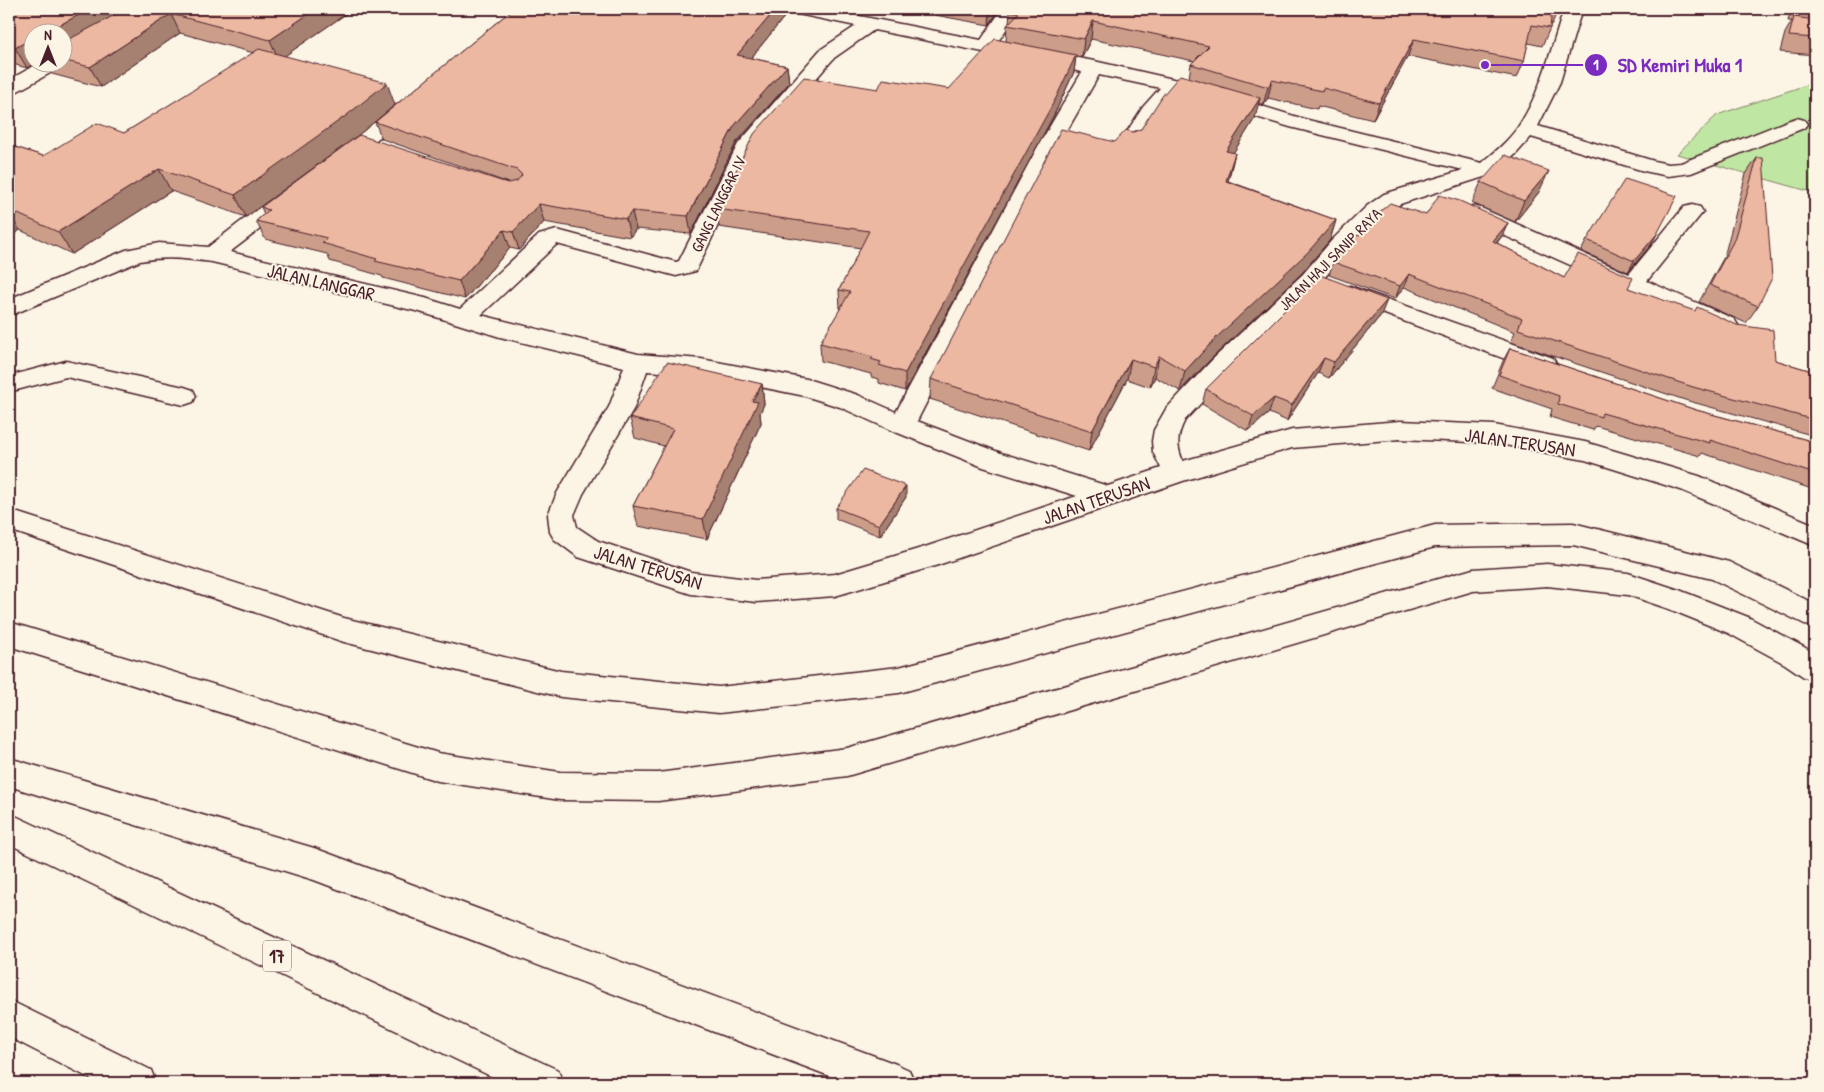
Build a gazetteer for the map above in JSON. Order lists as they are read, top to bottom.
{
  "streets": {
    "main road": [
      "GANG LANGGAR IV",
      "JALAN HAJI SANIP RAYA",
      "JALAN LANGGAR",
      "JALAN TERUSAN",
      "17"
    ]
  },
  "crossings": [
    ["GANG LANGGAR IV", "JALAN LANGGAR"],
    ["JALAN HAJI SANIP RAYA", "JALAN TERUSAN"],
    ["JALAN LANGGAR", "JALAN TERUSAN"]
  ],
  "places": ["SD Kemiri Muka 1"],
  "north": "top"
}
